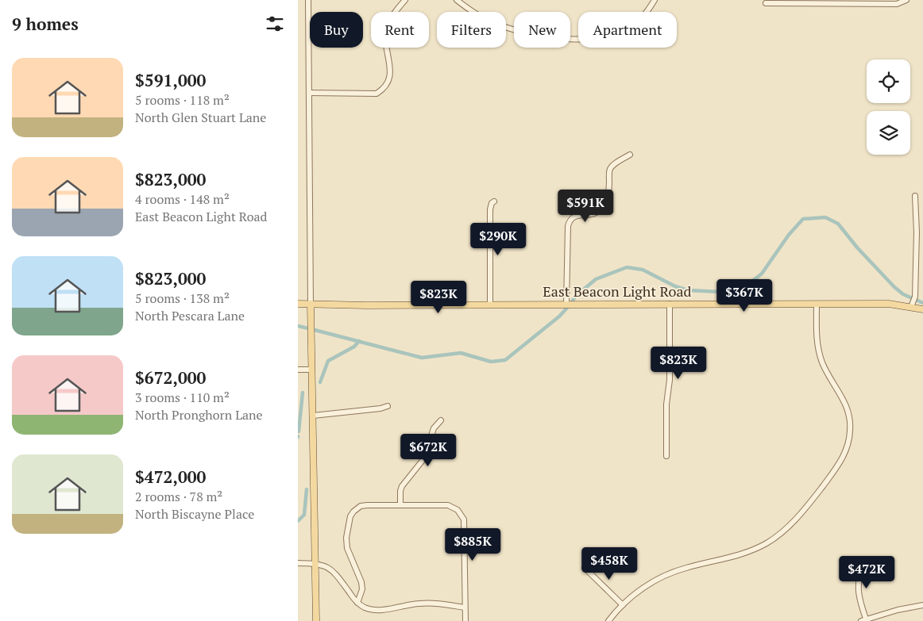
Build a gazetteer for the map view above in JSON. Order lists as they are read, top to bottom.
{
  "streets": {
    "main road": ["East Beacon Light Road"]
  },
  "page": {
    "heading": "9 homes",
    "chip": [
      "Buy",
      "Rent",
      "Filters",
      "New",
      "Apartment"
    ],
    "list": [
      {
        "name": "$591,000",
        "note": "5 rooms · 118 m² · North Glen Stuart Lane"
      },
      {
        "name": "$823,000",
        "note": "4 rooms · 148 m² · East Beacon Light Road"
      },
      {
        "name": "$823,000",
        "note": "5 rooms · 138 m² · North Pescara Lane"
      },
      {
        "name": "$672,000",
        "note": "3 rooms · 110 m² · North Pronghorn Lane"
      },
      {
        "name": "$472,000",
        "note": "2 rooms · 78 m² · North Biscayne Place"
      }
    ],
    "price": [
      "$591K",
      "$290K",
      "$367K",
      "$823K",
      "$823K",
      "$672K",
      "$885K",
      "$458K",
      "$472K"
    ]
  }
}
